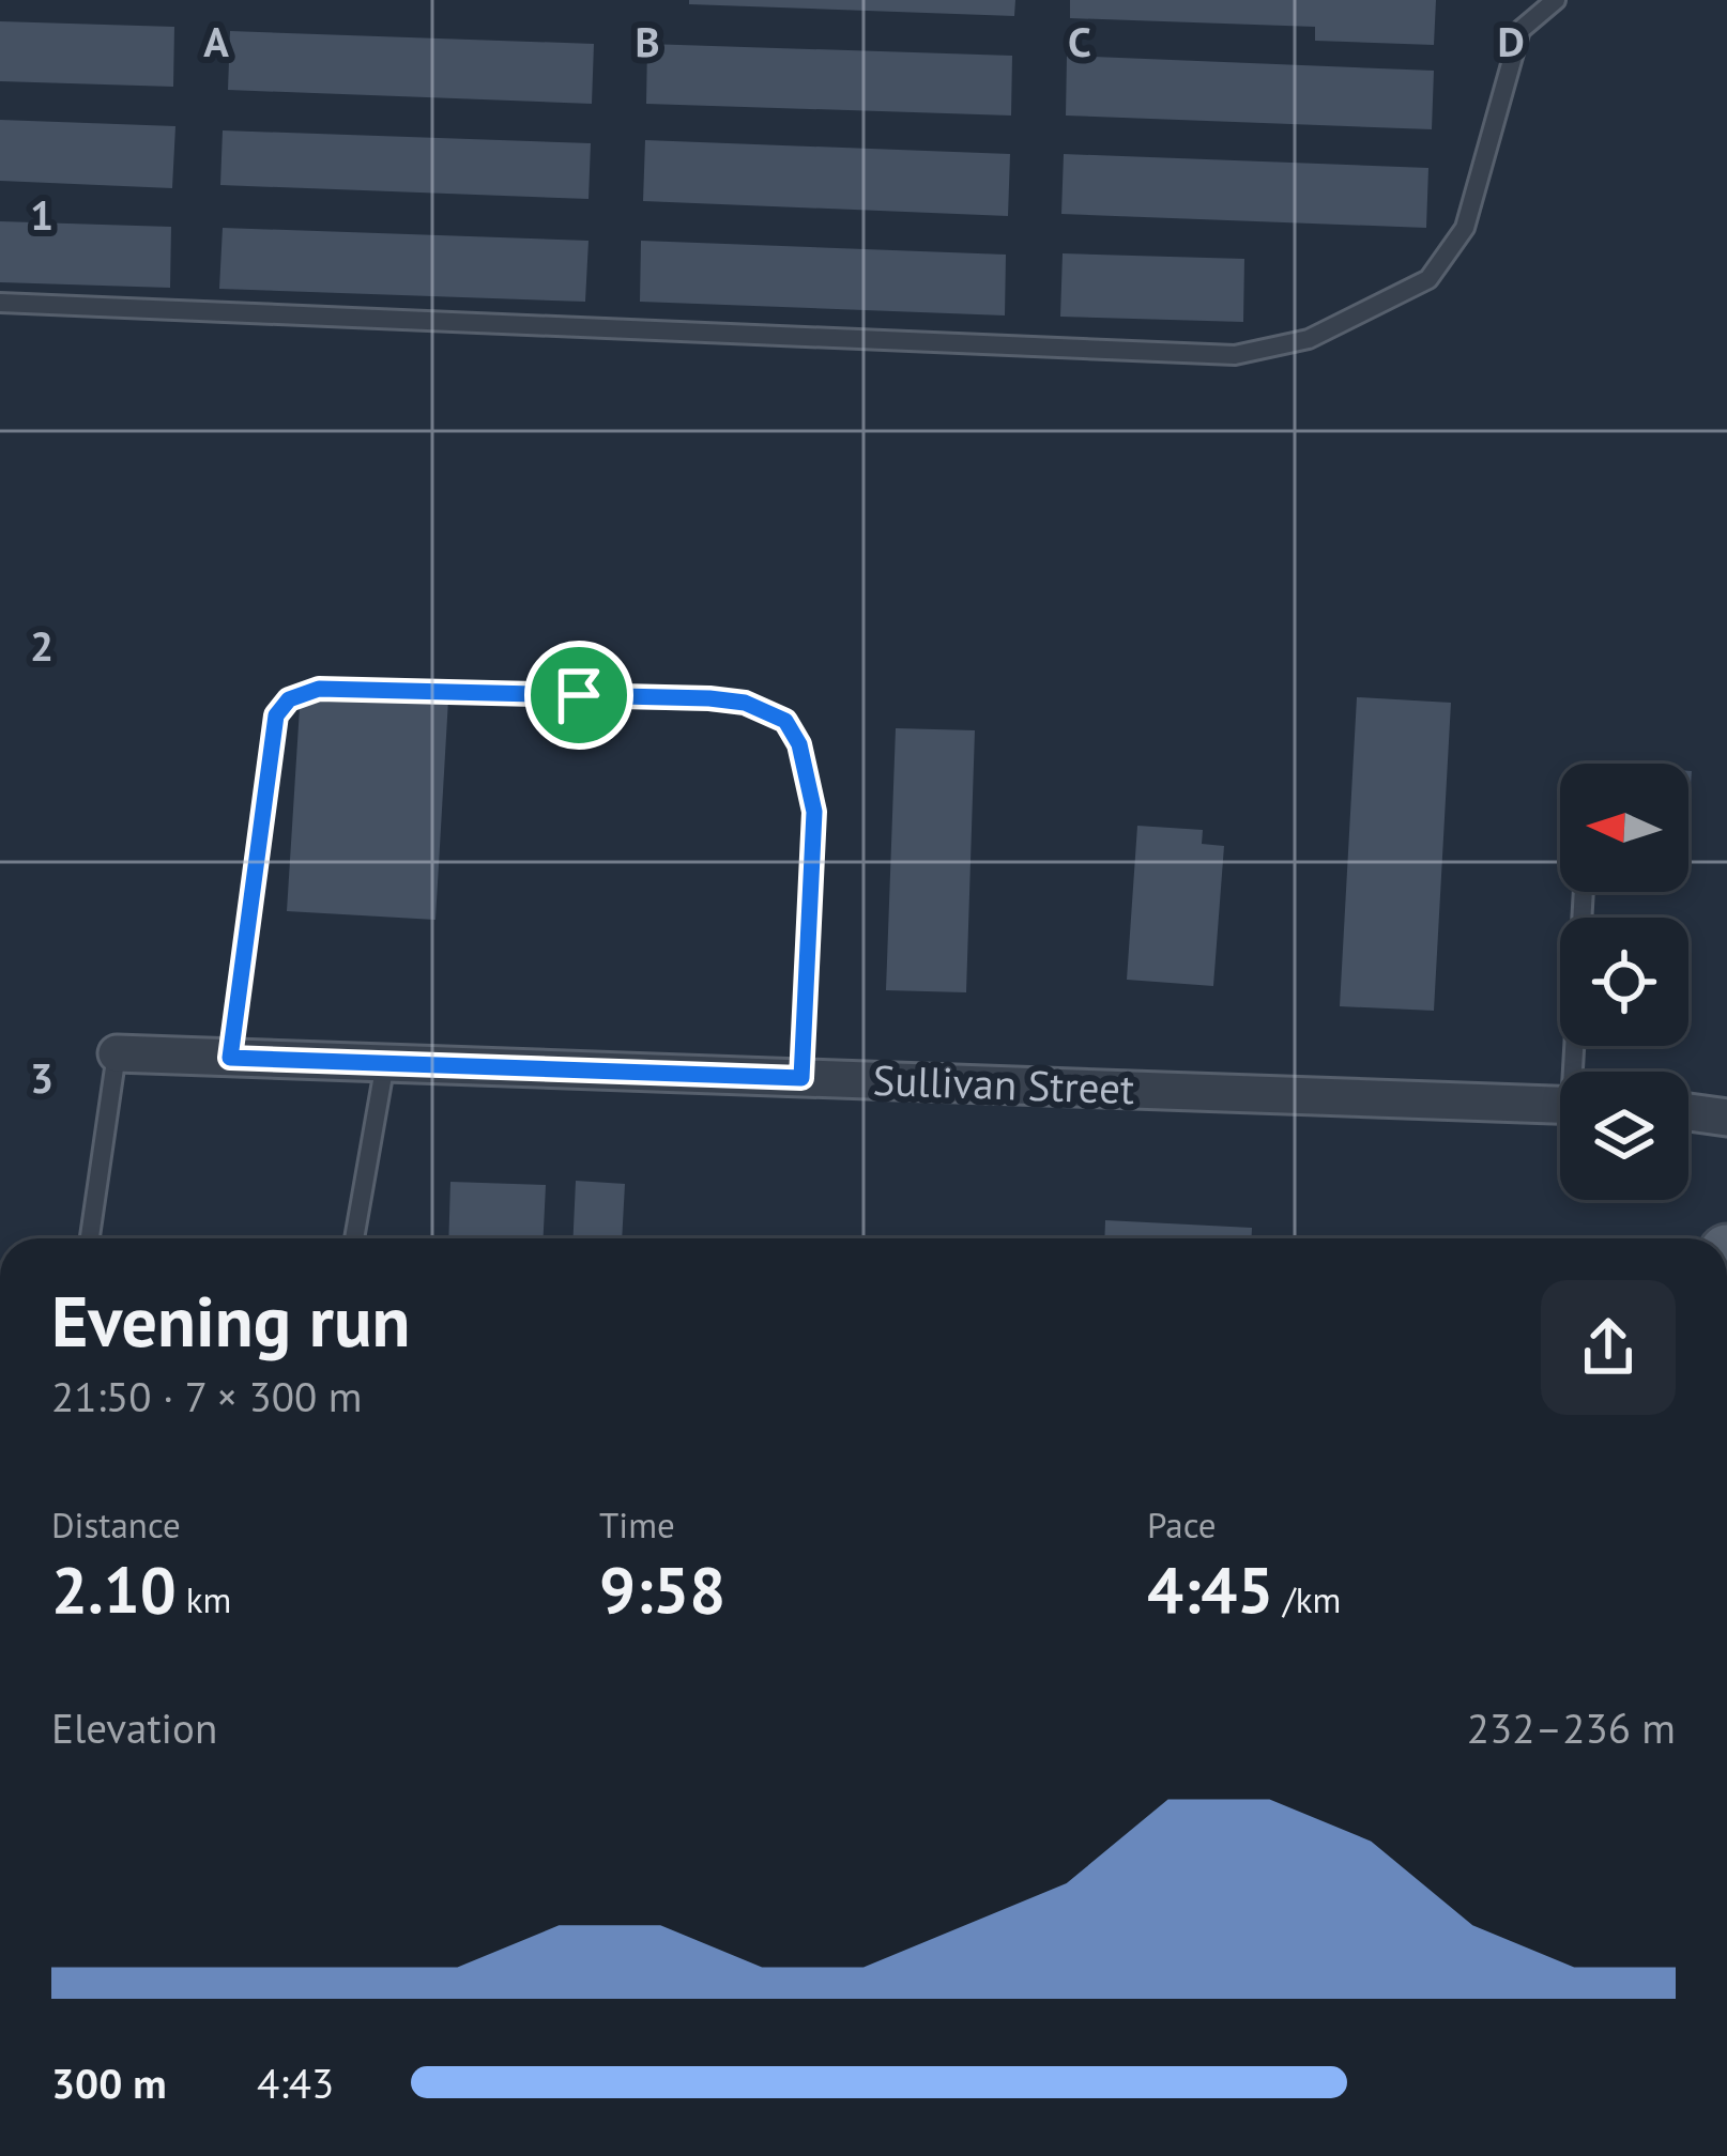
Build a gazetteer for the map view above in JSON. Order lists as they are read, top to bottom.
{
  "streets": {
    "street": ["Sullivan Street"]
  },
  "north": "left",
  "page": {
    "heading": ["Evening run", "21:50 · 7 × 300 m"],
    "stats": [
      ["Distance", "2.10 km"],
      ["Time", "9:58"],
      ["Pace", "4:45 /km"]
    ],
    "chart": ["Elevation", "232–236 m"],
    "list": [
      {
        "name": "300 m",
        "note": "4:43"
      }
    ]
  },
  "grid": {
    "columns": [
      "A",
      "B",
      "C",
      "D"
    ],
    "rows": ["1", "2", "3"]
  }
}
